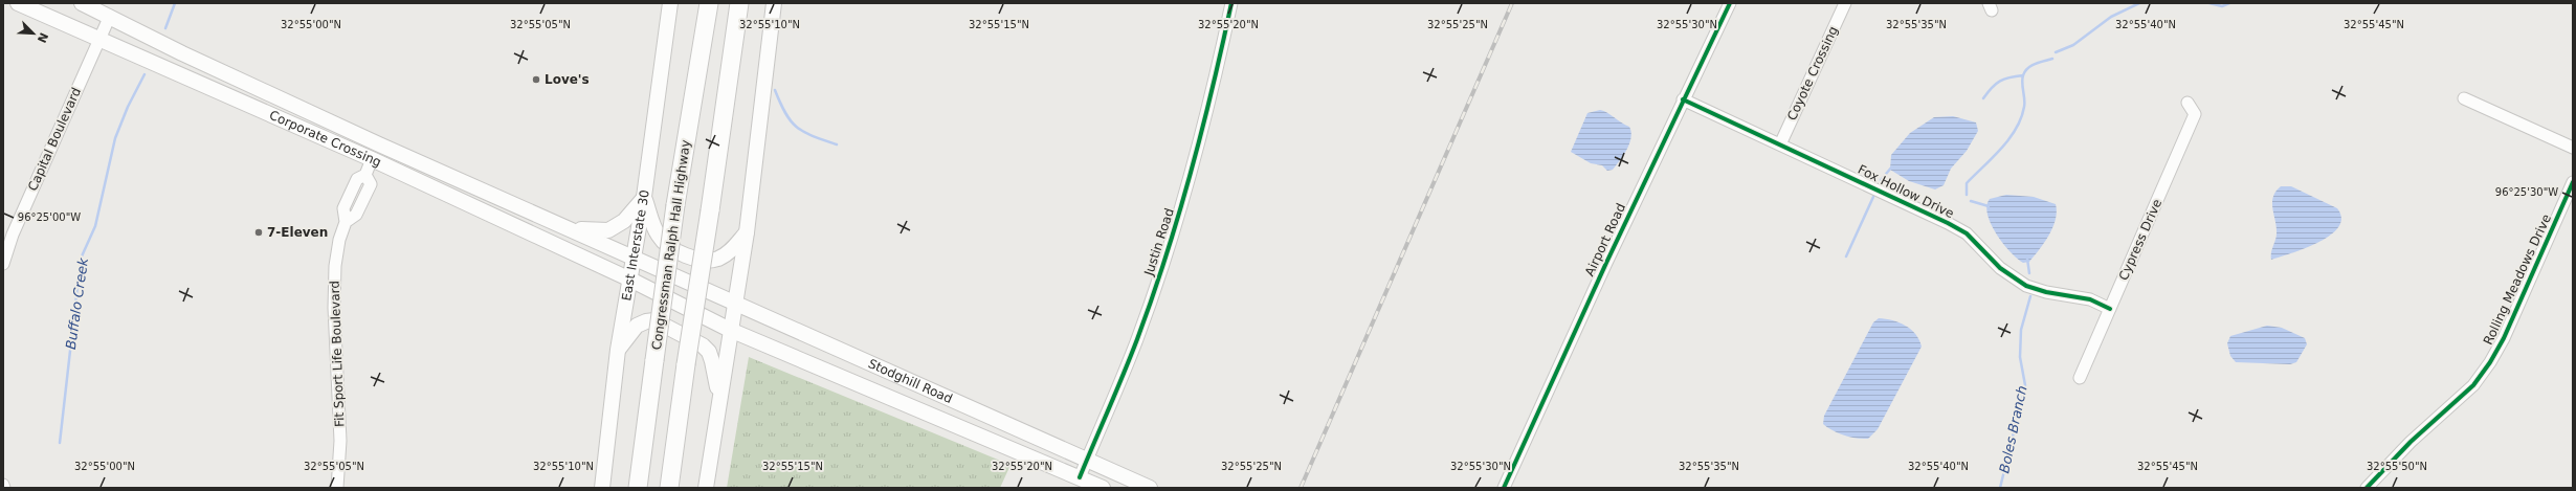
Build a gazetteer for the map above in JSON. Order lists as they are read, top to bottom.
{
  "streets": {
    "highway": ["Congressman Ralph Hall Highway"],
    "main road": ["Corporate Crossing", "East Interstate 30", "Stodghill Road"],
    "street": [
      "Coyote Crossing",
      "Capital Boulevard",
      "Fox Hollow Drive",
      "Airport Road",
      "Cypress Drive",
      "Justin Road",
      "Rolling Meadows Drive",
      "Fit Sport Life Boulevard"
    ]
  },
  "crossings": [
    ["Coyote Crossing", "Fox Hollow Drive"],
    ["Capital Boulevard", "Corporate Crossing"],
    ["Corporate Crossing", "East Interstate 30"],
    ["Corporate Crossing", "Fit Sport Life Boulevard"],
    ["Corporate Crossing", "Stodghill Road"],
    ["Fox Hollow Drive", "Airport Road"],
    ["Fox Hollow Drive", "Cypress Drive"],
    ["Justin Road", "Stodghill Road"],
    ["East Interstate 30", "Stodghill Road"]
  ],
  "water": ["Buffalo Creek", "Boles Branch"],
  "places": ["Love's", "7-Eleven"],
  "north": "bottom right",
  "coordinates": [
    "32°55'00\"N",
    "32°55'10\"N",
    "32°55'25\"N",
    "32°55'30\"N",
    "32°55'35\"N",
    "32°55'40\"N",
    "32°55'45\"N",
    "32°55'05\"N",
    "32°55'15\"N",
    "32°55'20\"N",
    "96°25'30\"W",
    "96°25'00\"W",
    "32°55'50\"N"
  ]
}
